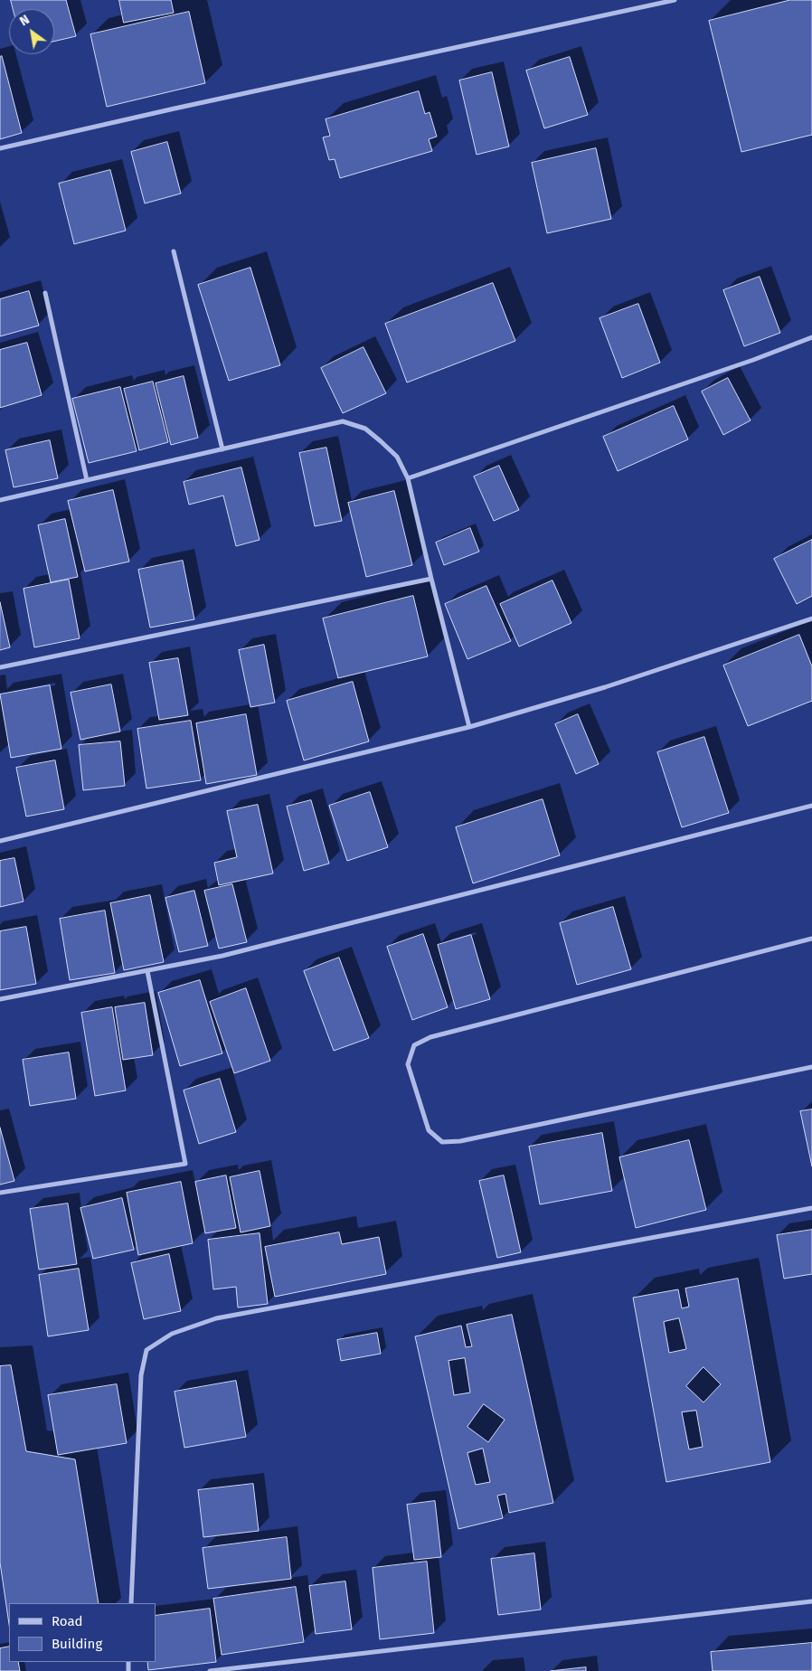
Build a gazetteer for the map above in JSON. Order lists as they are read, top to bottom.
{
  "legend": ["Road", "Building"],
  "north": "top left"
}
